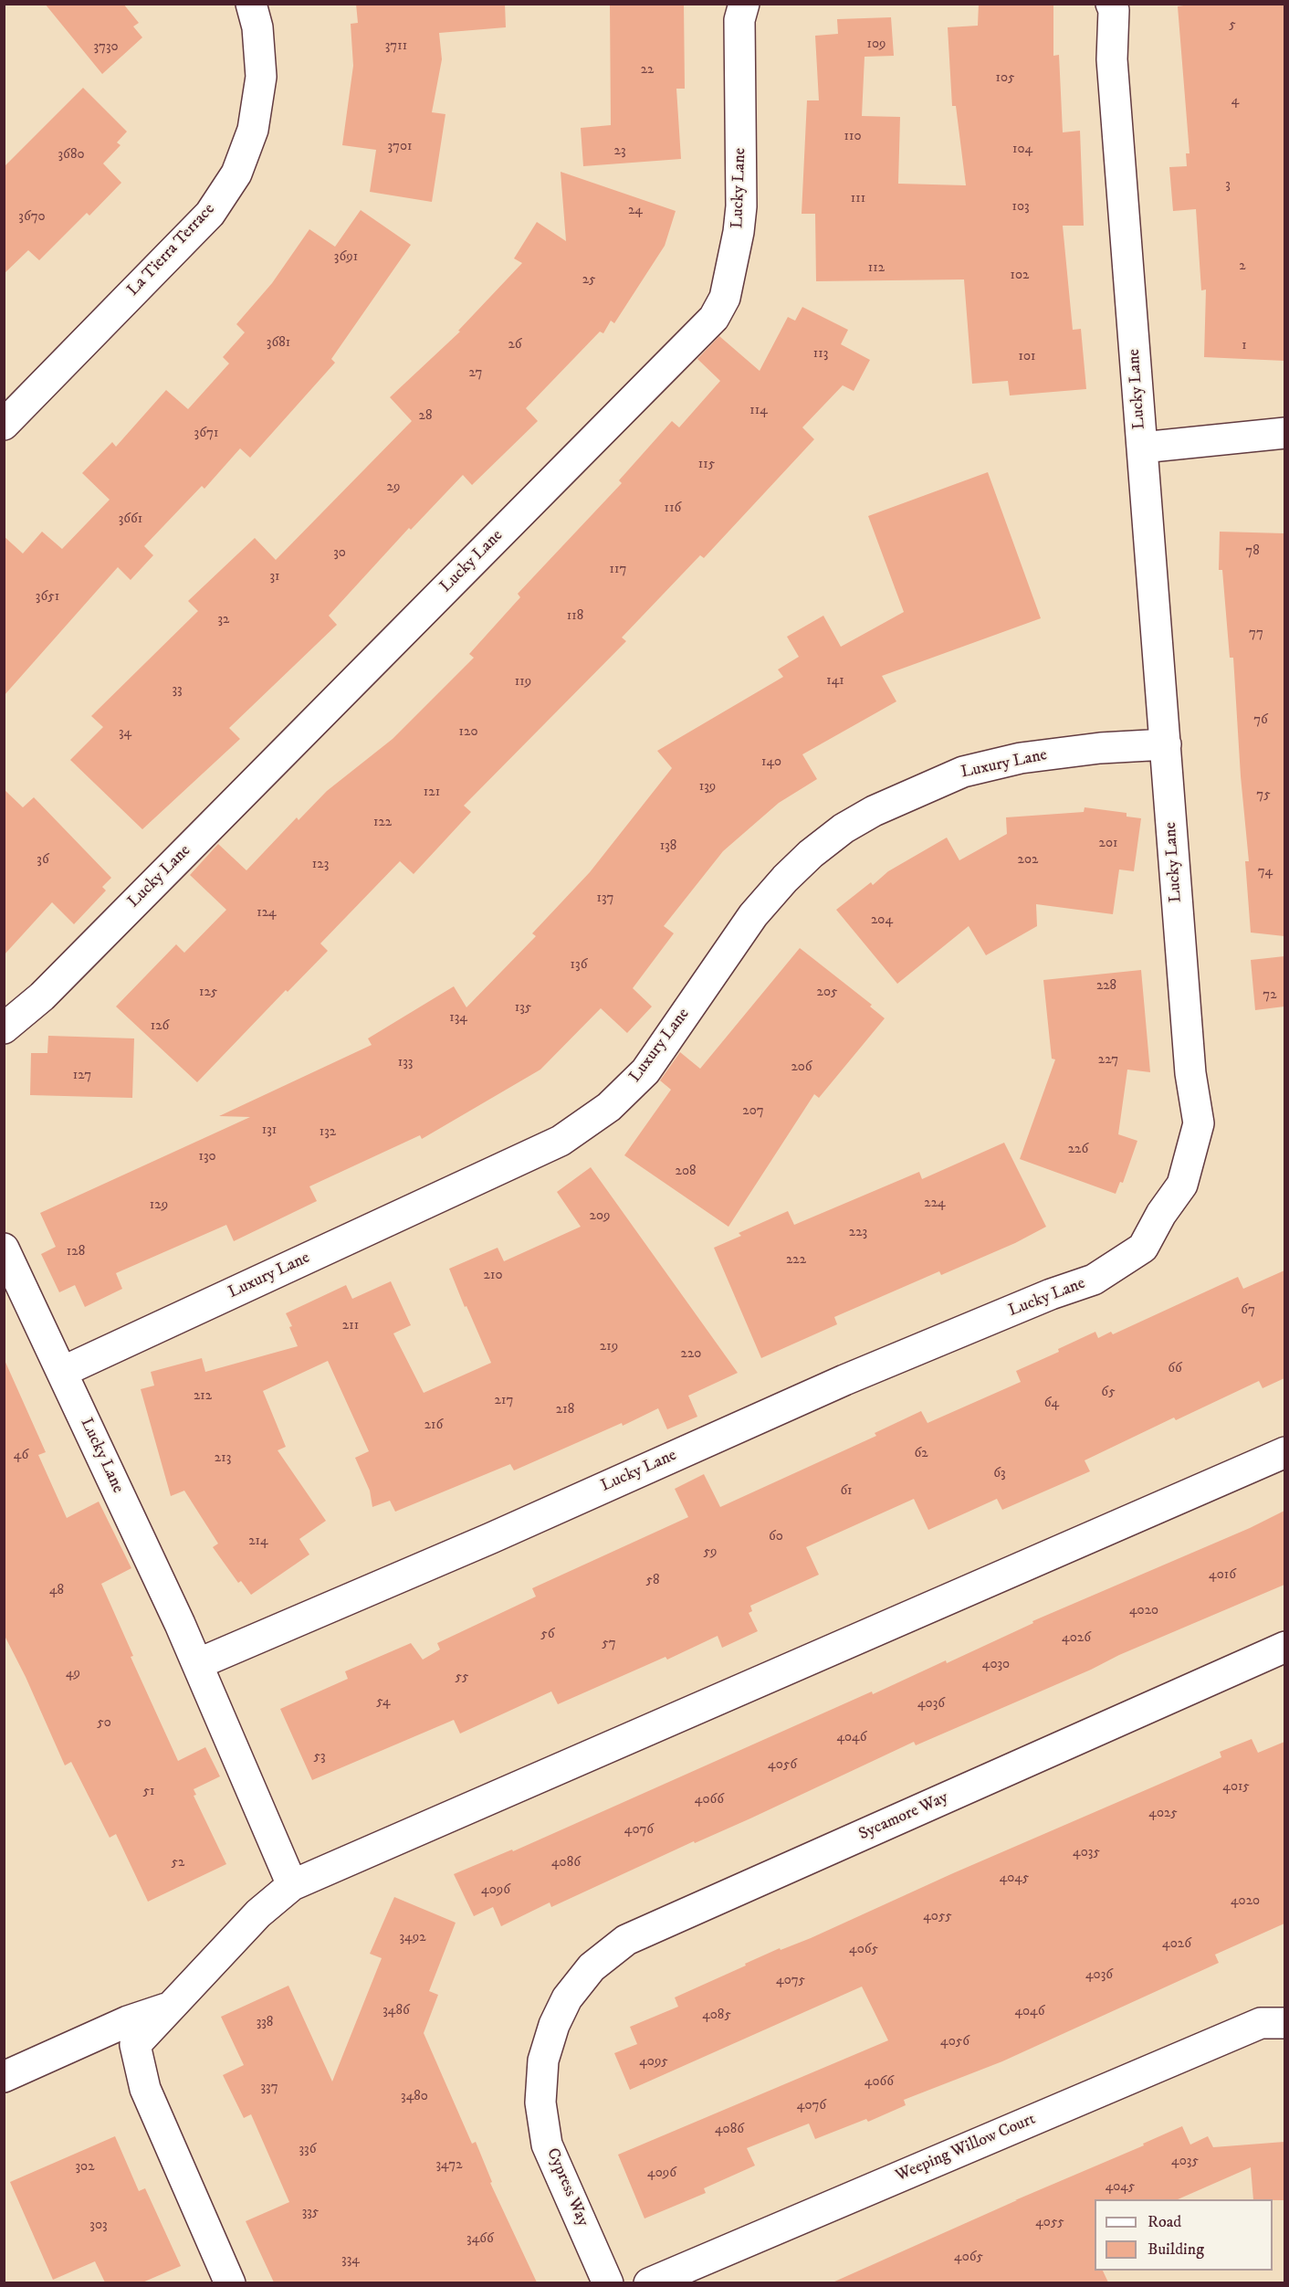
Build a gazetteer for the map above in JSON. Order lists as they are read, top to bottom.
{
  "streets": {
    "street": [
      "Lucky Lane",
      "La Tierra Terrace",
      "Luxury Lane",
      "Sycamore Way",
      "Weeping Willow Court",
      "Cypress Way"
    ]
  },
  "crossings": [
    ["Lucky Lane", "Luxury Lane"],
    ["Sycamore Way", "Cypress Way"]
  ],
  "house_numbers": [
    "5",
    "109",
    "3711",
    "3730",
    "22",
    "105",
    "4",
    "110",
    "3701",
    "104",
    "23",
    "3680",
    "3",
    "111",
    "103",
    "24",
    "3670",
    "3691",
    "2",
    "112",
    "102",
    "25",
    "3681",
    "26",
    "1",
    "113",
    "101",
    "27",
    "114",
    "28",
    "3671",
    "115",
    "29",
    "116",
    "3661",
    "78",
    "30",
    "117",
    "31",
    "3651",
    "118",
    "32",
    "77",
    "141",
    "119",
    "33",
    "76",
    "120",
    "34",
    "140",
    "139",
    "121",
    "75",
    "122",
    "201",
    "138",
    "36",
    "202",
    "123",
    "74",
    "137",
    "124",
    "204",
    "136",
    "228",
    "125",
    "205",
    "72",
    "135",
    "134",
    "126",
    "227",
    "133",
    "206",
    "127",
    "207",
    "131",
    "132",
    "226",
    "130",
    "208",
    "224",
    "129",
    "209",
    "223",
    "128",
    "222",
    "210",
    "67",
    "211",
    "219",
    "220",
    "66",
    "65",
    "212",
    "217",
    "64",
    "218",
    "216",
    "62",
    "46",
    "213",
    "63",
    "61",
    "60",
    "214",
    "59",
    "4016",
    "58",
    "48",
    "4020",
    "56",
    "4026",
    "57",
    "4030",
    "49",
    "55",
    "54",
    "4036",
    "50",
    "4046",
    "53",
    "4056",
    "4015",
    "51",
    "4066",
    "4025",
    "4076",
    "4035",
    "52",
    "4086",
    "4045",
    "4096",
    "4020",
    "4055",
    "3492",
    "4026",
    "4065",
    "4036",
    "4075",
    "3486",
    "4046",
    "4085",
    "338",
    "4056",
    "4095",
    "4066",
    "337",
    "3480",
    "4076",
    "4086",
    "336",
    "4035",
    "3472",
    "302",
    "4096",
    "4045",
    "335",
    "4055",
    "303",
    "3466",
    "4065",
    "334"
  ],
  "legend": ["Road", "Building"]
}
